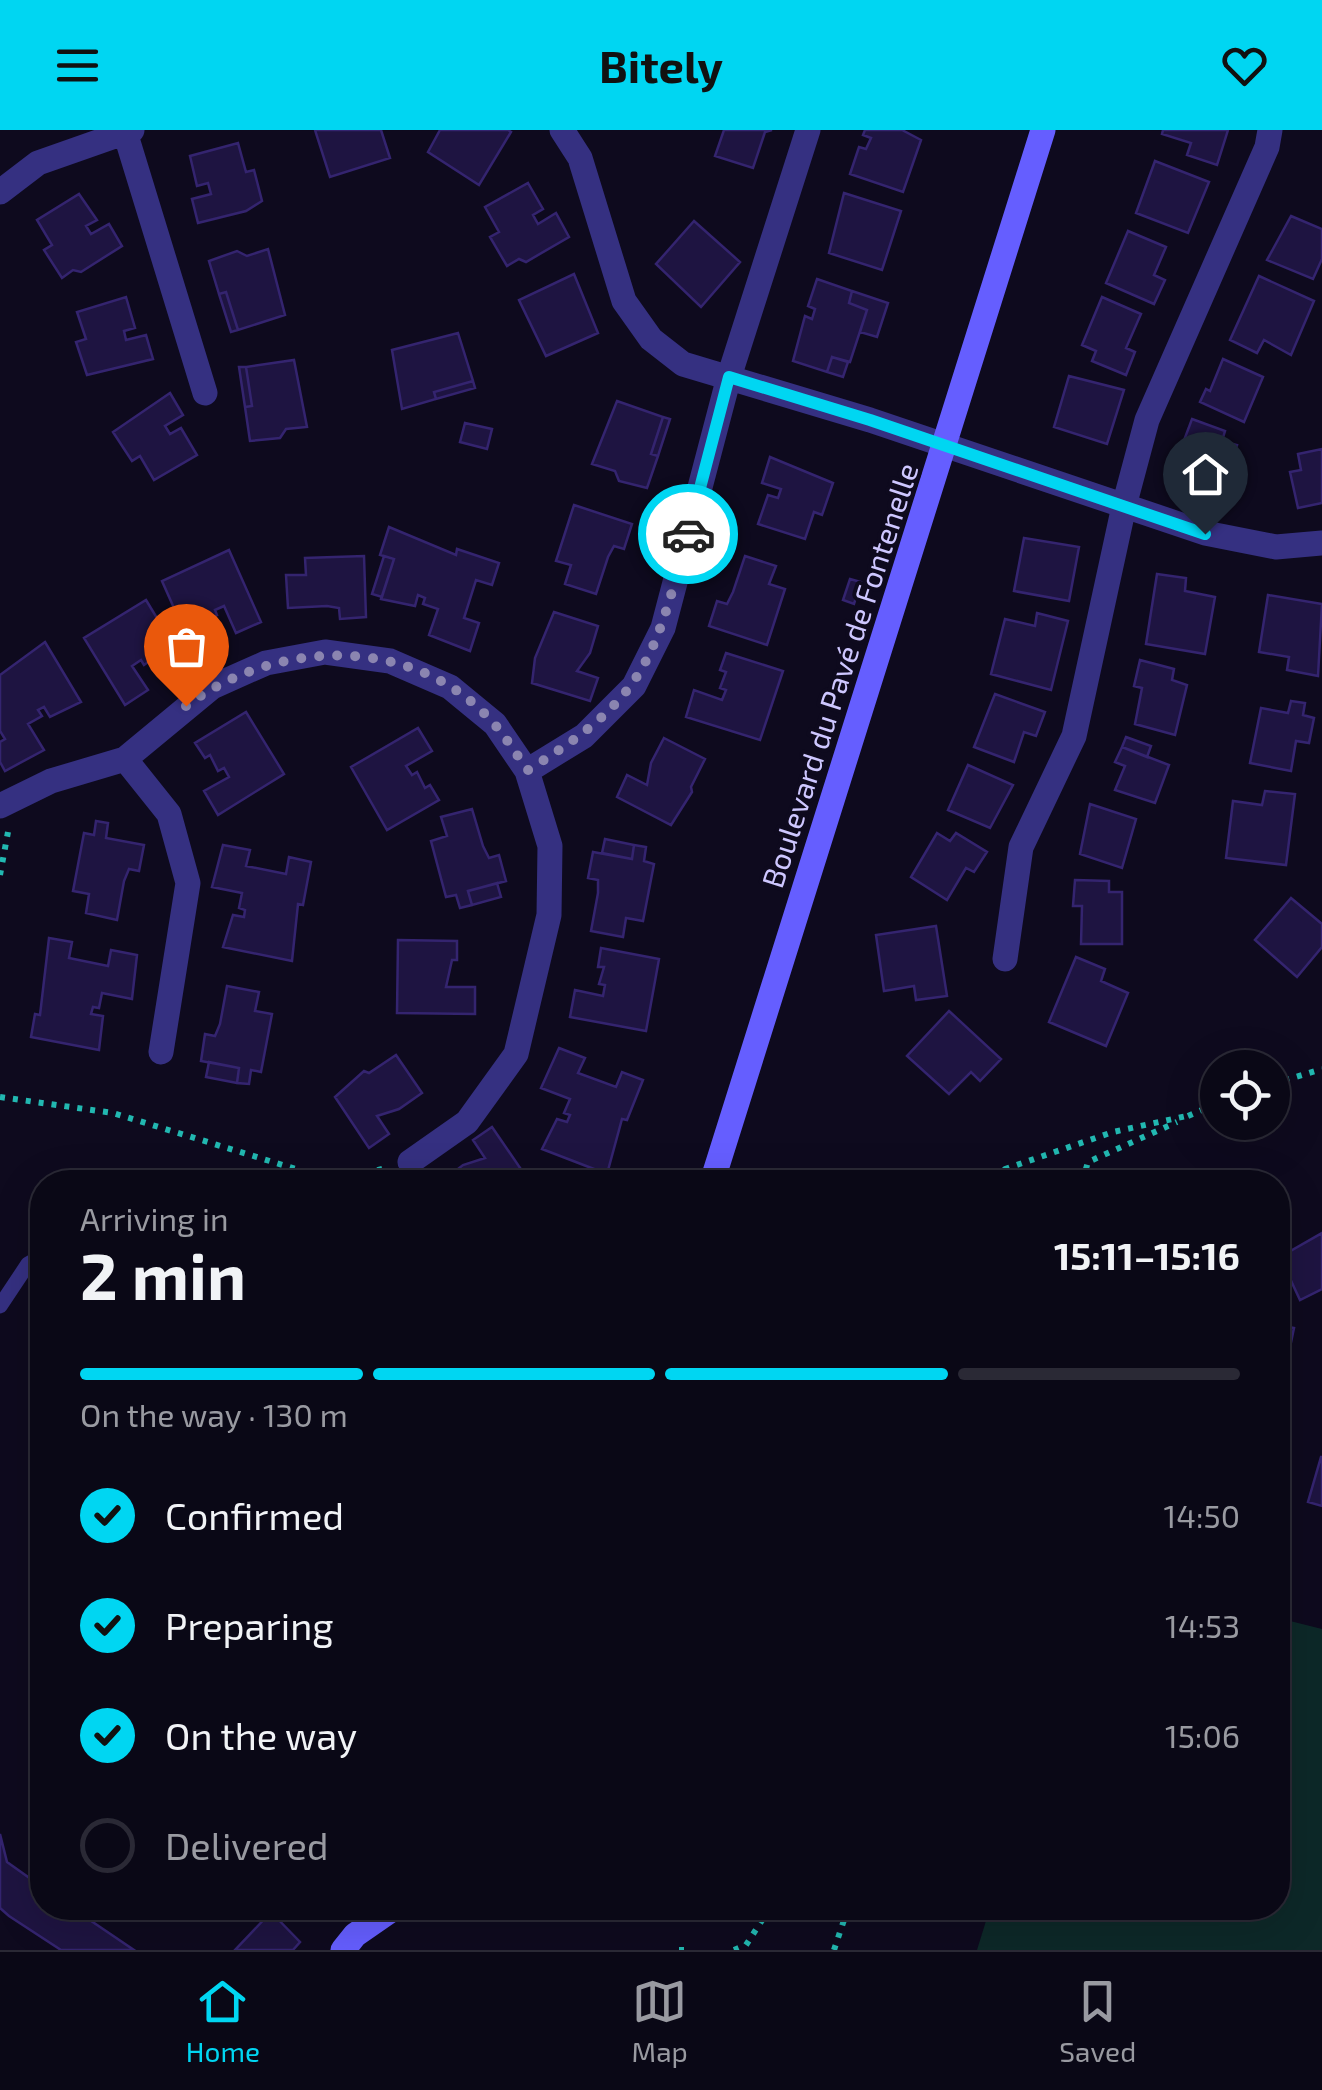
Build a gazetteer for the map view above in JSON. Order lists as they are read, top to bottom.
{
  "streets": {
    "main road": ["Boulevard du Pavé de Fontenelle"]
  },
  "page": {
    "header": "Bitely",
    "heading": ["2 min", "Arriving in", "15:11–15:16"],
    "bar": "On the way · 130 m",
    "list": [
      ["Confirmed", "14:50"],
      ["Preparing", "14:53"],
      ["On the way", "15:06"],
      "Delivered"
    ],
    "tabs": ["Home", "Map", "Saved"]
  }
}
